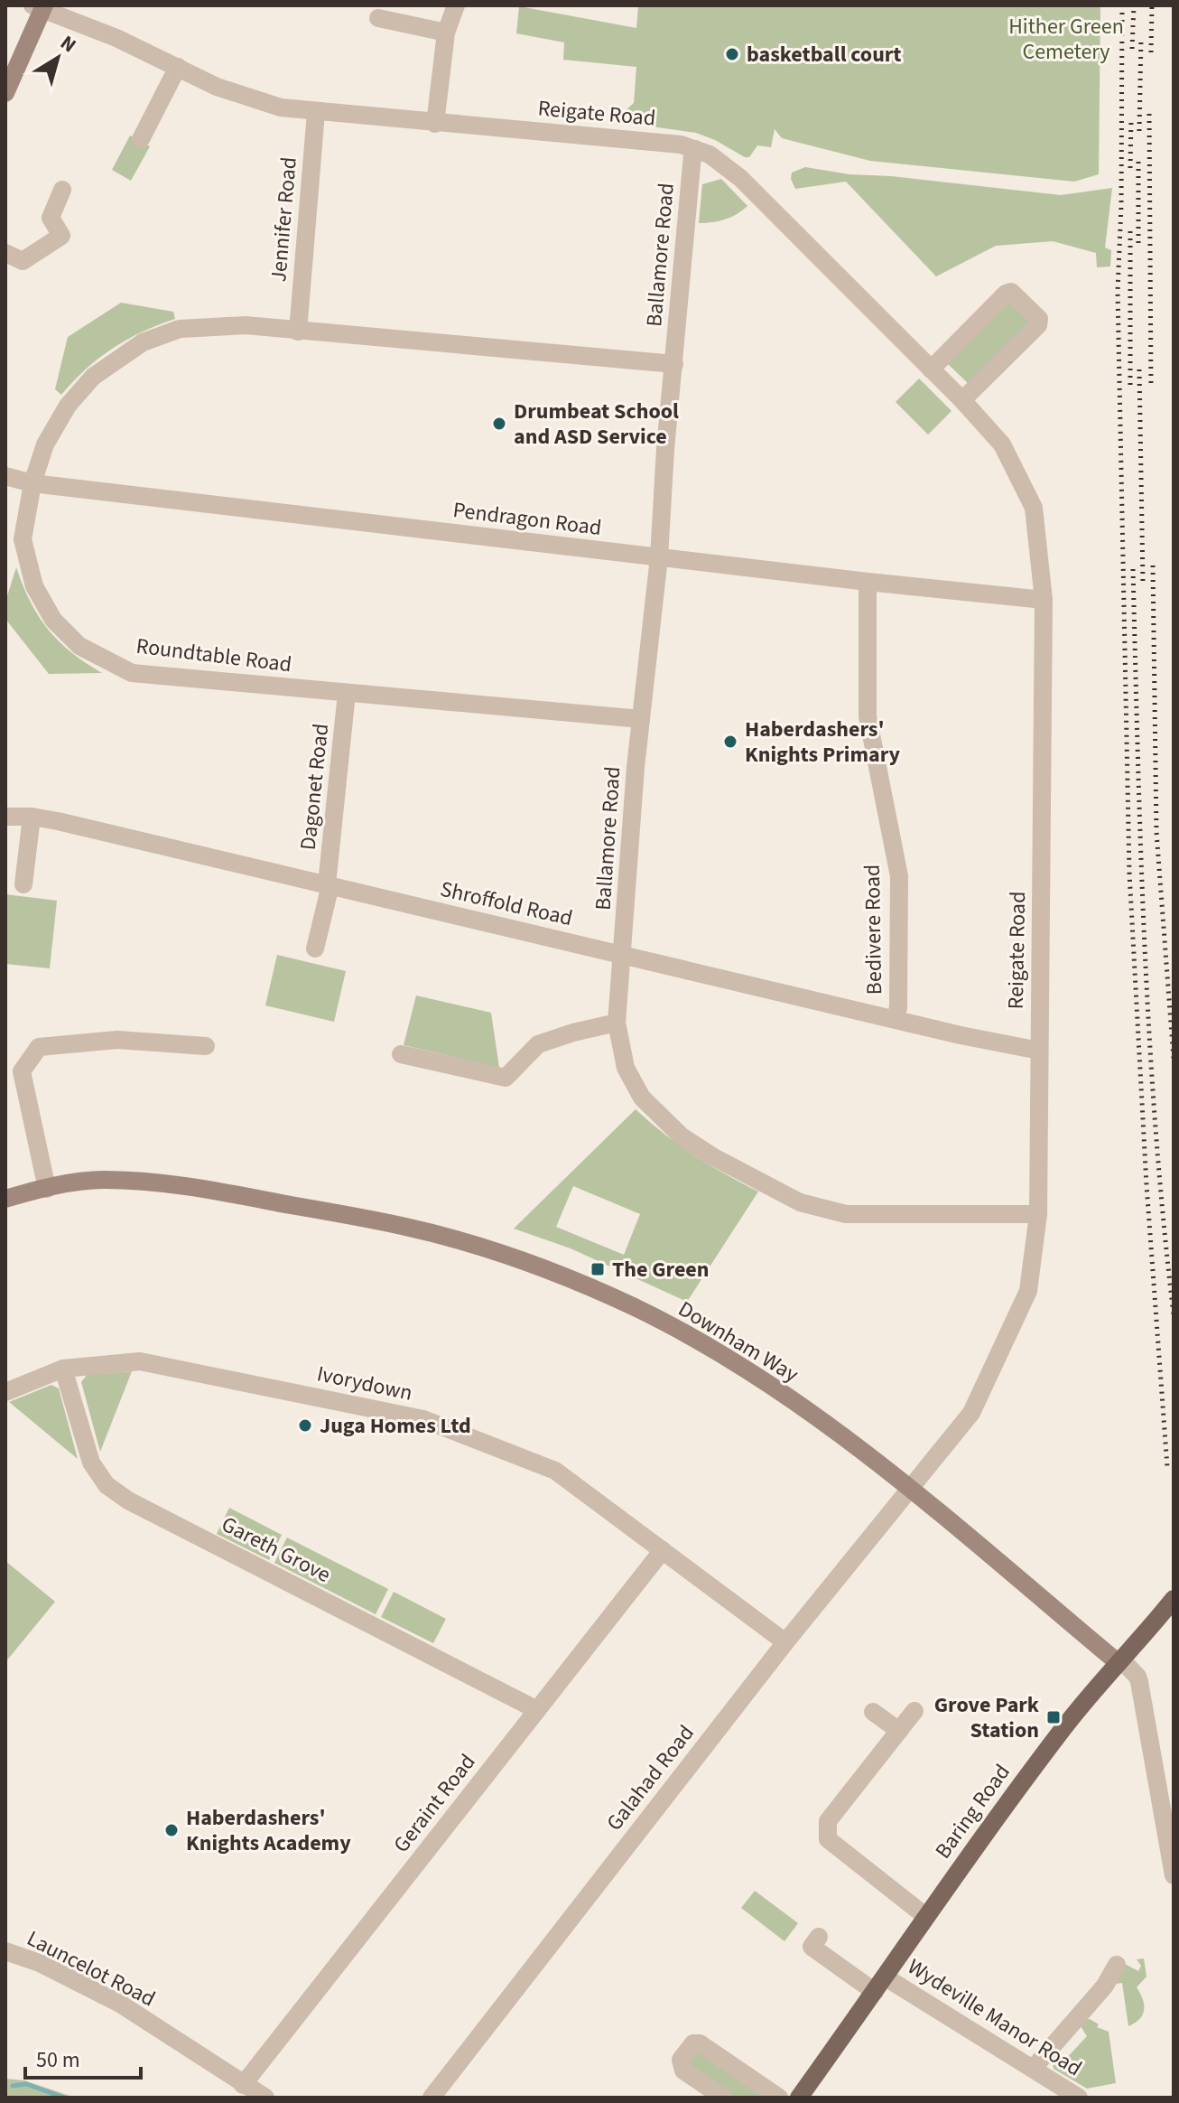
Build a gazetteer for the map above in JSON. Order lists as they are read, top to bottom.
{
  "streets": {
    "main road": ["Baring Road"],
    "street": [
      "Reigate Road",
      "Jennifer Road",
      "Ballamore Road",
      "Pendragon Road",
      "Roundtable Road",
      "Dagonet Road",
      "Shroffold Road",
      "Bedivere Road",
      "Downham Way",
      "Ivorydown",
      "Gareth Grove",
      "Galahad Road",
      "Geraint Road",
      "Launcelot Road",
      "Wydeville Manor Road"
    ]
  },
  "crossings": [
    ["Reigate Road", "Jennifer Road"],
    ["Reigate Road", "Ballamore Road"],
    ["Reigate Road", "Pendragon Road"],
    ["Reigate Road", "Shroffold Road"],
    ["Reigate Road", "Downham Way"],
    ["Reigate Road", "Galahad Road"],
    ["Jennifer Road", "Roundtable Road"],
    ["Ballamore Road", "Pendragon Road"],
    ["Ballamore Road", "Roundtable Road"],
    ["Ballamore Road", "Shroffold Road"],
    ["Pendragon Road", "Roundtable Road"],
    ["Pendragon Road", "Bedivere Road"],
    ["Roundtable Road", "Dagonet Road"],
    ["Dagonet Road", "Shroffold Road"],
    ["Shroffold Road", "Bedivere Road"],
    ["Downham Way", "Galahad Road"],
    ["Downham Way", "Baring Road"],
    ["Ivorydown", "Gareth Grove"],
    ["Ivorydown", "Galahad Road"],
    ["Ivorydown", "Geraint Road"],
    ["Gareth Grove", "Geraint Road"],
    ["Geraint Road", "Launcelot Road"],
    ["Baring Road", "Wydeville Manor Road"]
  ],
  "parks": ["Hither Green Cemetery"],
  "places": {
    "other": [
      "basketball court",
      "Drumbeat School and ASD Service",
      "Haberdashers' Knights Primary",
      "Juga Homes Ltd",
      "Haberdashers' Knights Academy"
    ],
    "transit": ["The Green", "Grove Park Station"]
  },
  "scale_bar": "50 m",
  "north": "top right"
}
